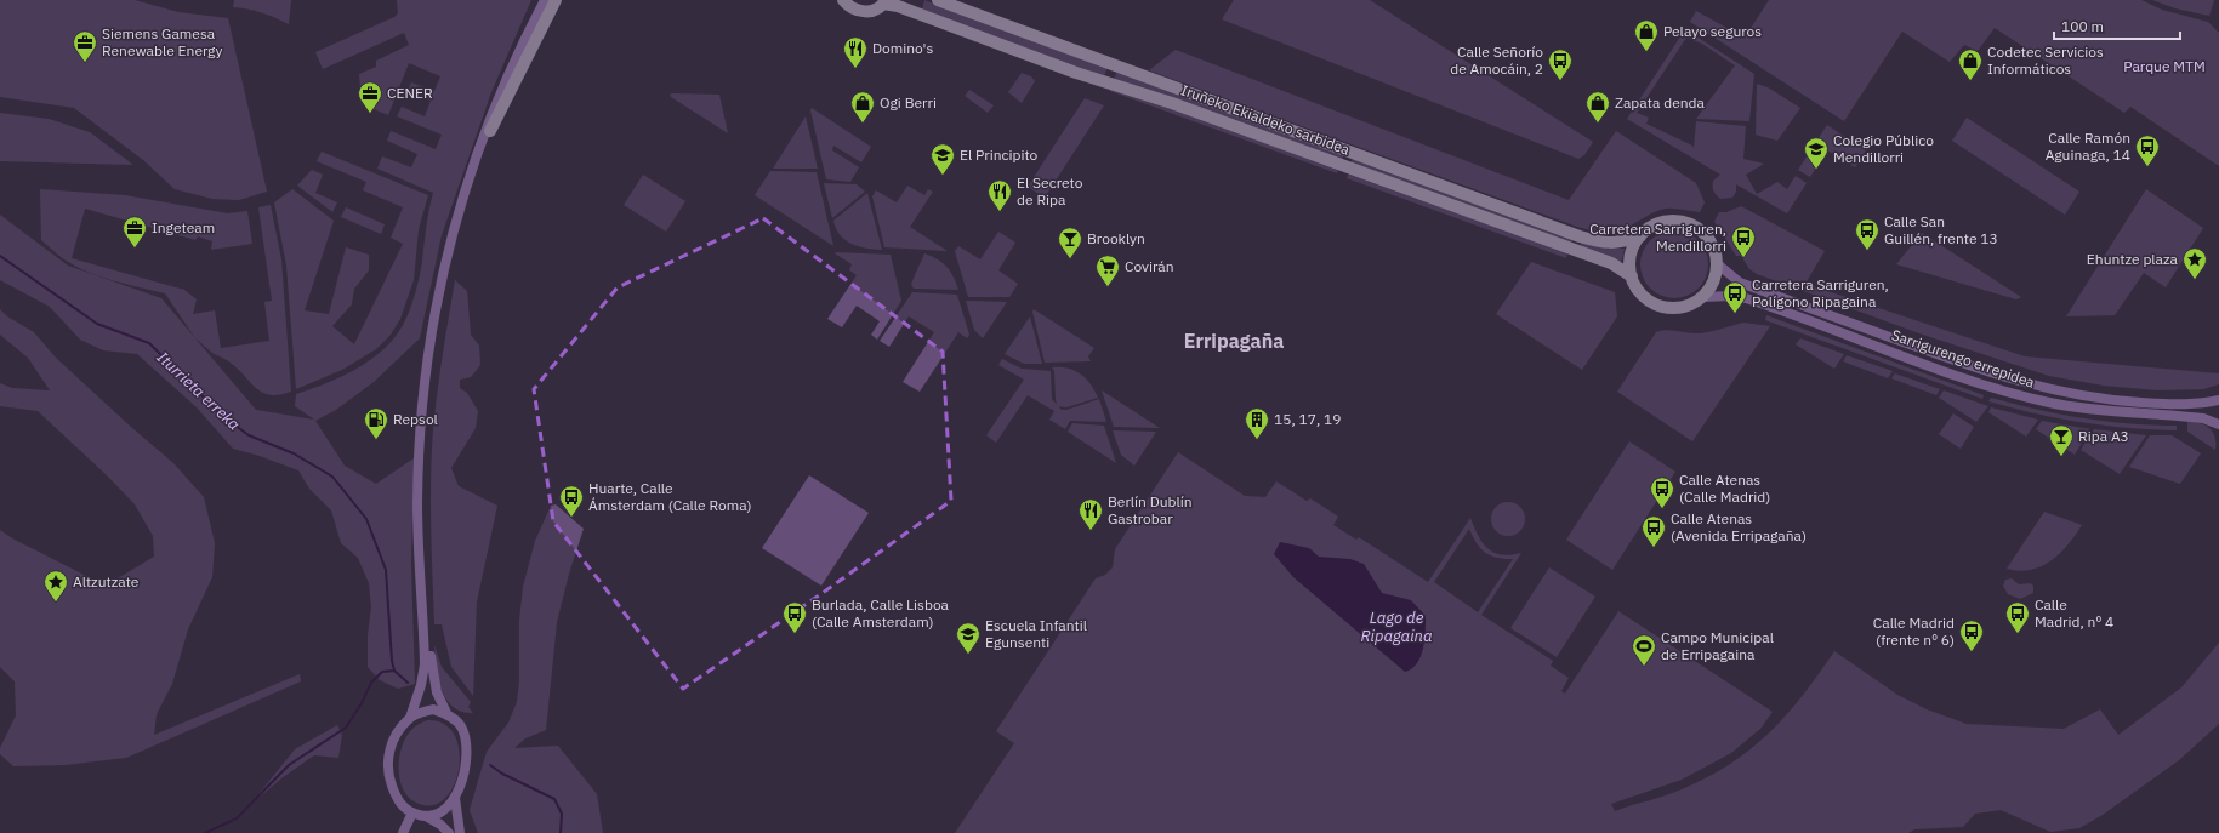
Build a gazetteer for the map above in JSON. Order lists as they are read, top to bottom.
{
  "streets": {
    "highway": ["Iruñeko Ekialdeko sarbidea"],
    "main road": ["Sarrigurengo errepidea"]
  },
  "crossings": [
    ["Iruñeko Ekialdeko sarbidea", "Sarrigurengo errepidea"]
  ],
  "districts": ["Erripagaña"],
  "water": ["Iturrieta erreka", "Lago de Ripagaina"],
  "parks": ["Parque MTM"],
  "places": {
    "shop": [
      "Pelayo seguros",
      "Codetec Servicios Informáticos",
      "Ogi Berri",
      "Zapata denda"
    ],
    "office": ["Siemens Gamesa Renewable Energy", "CENER", "Ingeteam"],
    "restaurant": ["Domino's", "El Secreto de Ripa", "Berlín Dublín Gastrobar"],
    "bus stop": [
      "Calle Señorío de Amocáin, 2",
      "Calle Ramón Aguinaga, 14",
      "Calle San Guillén, frente 13",
      "Carretera Sarriguren, Mendillorri",
      "Carretera Sarriguren, Polígono Ripagaina",
      "Calle Atenas (Calle Madrid)",
      "Huarte, Calle Ámsterdam (Calle Roma)",
      "Calle Atenas (Avenida Erripagaña)",
      "Burlada, Calle Lisboa (Calle Amsterdam)",
      "Calle Madrid, nº 4",
      "Calle Madrid (frente nº 6)"
    ],
    "school or university": ["Colegio Público Mendillorri", "El Principito", "Escuela Infantil Egunsenti"],
    "bar": ["Brooklyn", "Ripa A3"],
    "place": ["Ehuntze plaza", "Altzutzate"],
    "supermarket": ["Covirán"],
    "fuel station": ["Repsol"],
    "building": ["15, 17, 19"],
    "sports": ["Campo Municipal de Erripagaina"]
  },
  "scale_bar": "100 m"
}
